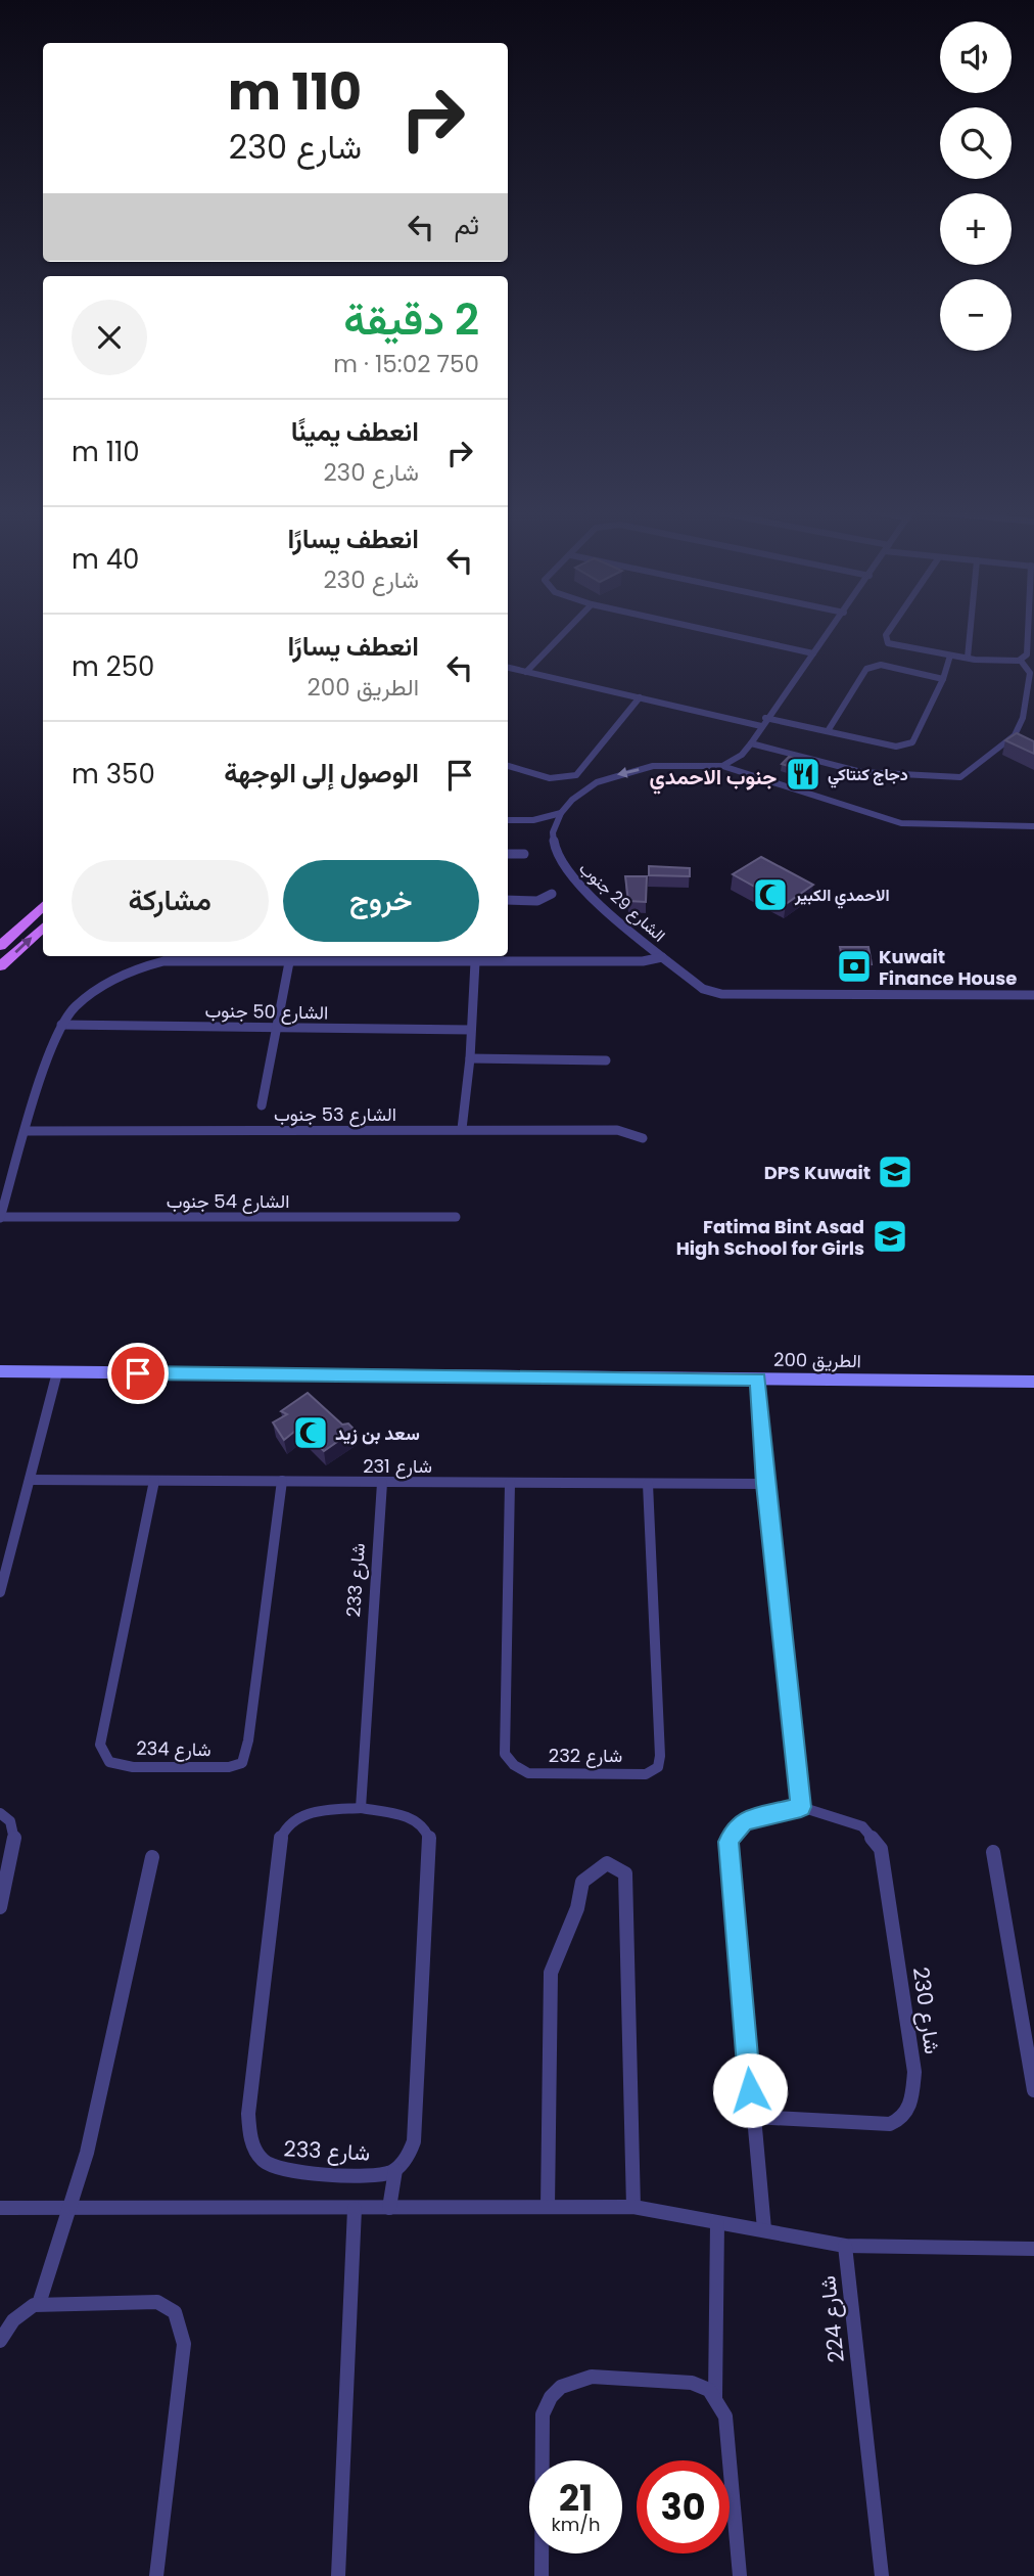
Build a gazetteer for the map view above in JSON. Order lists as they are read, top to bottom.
{
  "streets": {
    "main road": ["الطريق 200"],
    "street": [
      "الشارع 29 جنوب",
      "الشارع 50 جنوب",
      "الشارع 53 جنوب",
      "الشارع 54 جنوب",
      "شارع 231",
      "شارع 233",
      "شارع 234",
      "شارع 232",
      "شارع 230",
      "شارع 224"
    ]
  },
  "crossings": [
    ["شارع 231", "شارع 233"],
    ["شارع 231", "شارع 234"],
    ["شارع 231", "شارع 232"]
  ],
  "districts": ["جنوب الاحمدي"],
  "places": {
    "restaurant": ["دجاج كنتاكي"],
    "mosque": ["الاحمدي الكبير", "سعد بن زيد"],
    "bank": ["Kuwait Finance House"],
    "school or university": ["DPS Kuwait", "Fatima Bint Asad High School for Girls"]
  },
  "page": {
    "map_buttons": ["+", "−"],
    "turn": ["110 m", "شارع 230"],
    "then": "ثم",
    "heading": ["2 دقيقة", "750 m · 15:02"],
    "list": [
      {
        "name": "انعطف يمينًا",
        "note": "شارع 230",
        "value": "110 m"
      },
      {
        "name": "انعطف يسارًا",
        "note": "شارع 230",
        "value": "40 m"
      },
      {
        "name": "انعطف يسارًا",
        "note": "الطريق 200",
        "value": "250 m"
      },
      {
        "name": "الوصول إلى الوجهة",
        "value": "350 m"
      }
    ],
    "buttons": ["خروج", "مشاركة"],
    "speed": "21 km/h",
    "limit": "30"
  }
}
